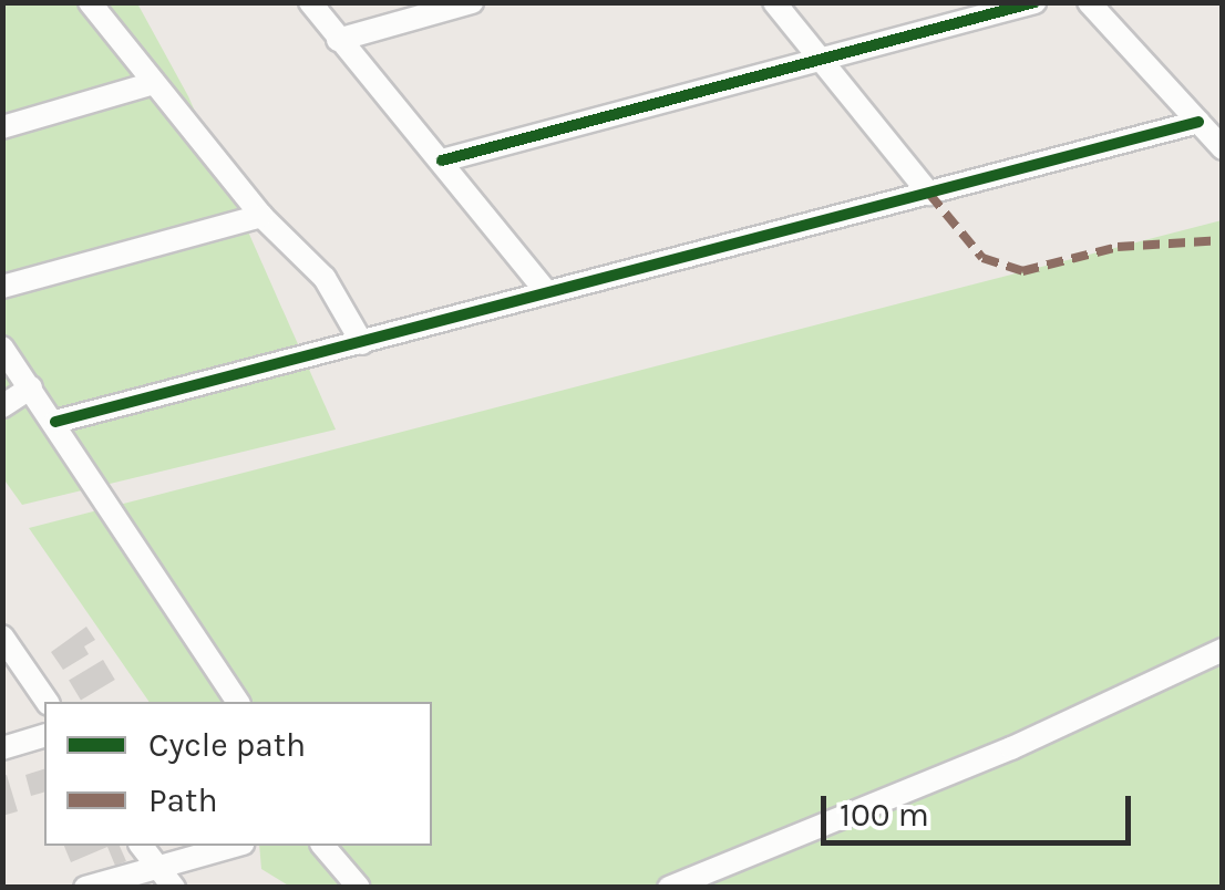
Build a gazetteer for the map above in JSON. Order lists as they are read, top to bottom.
{
  "legend": ["Cycle path", "Path"],
  "scale_bar": "100 m"
}
